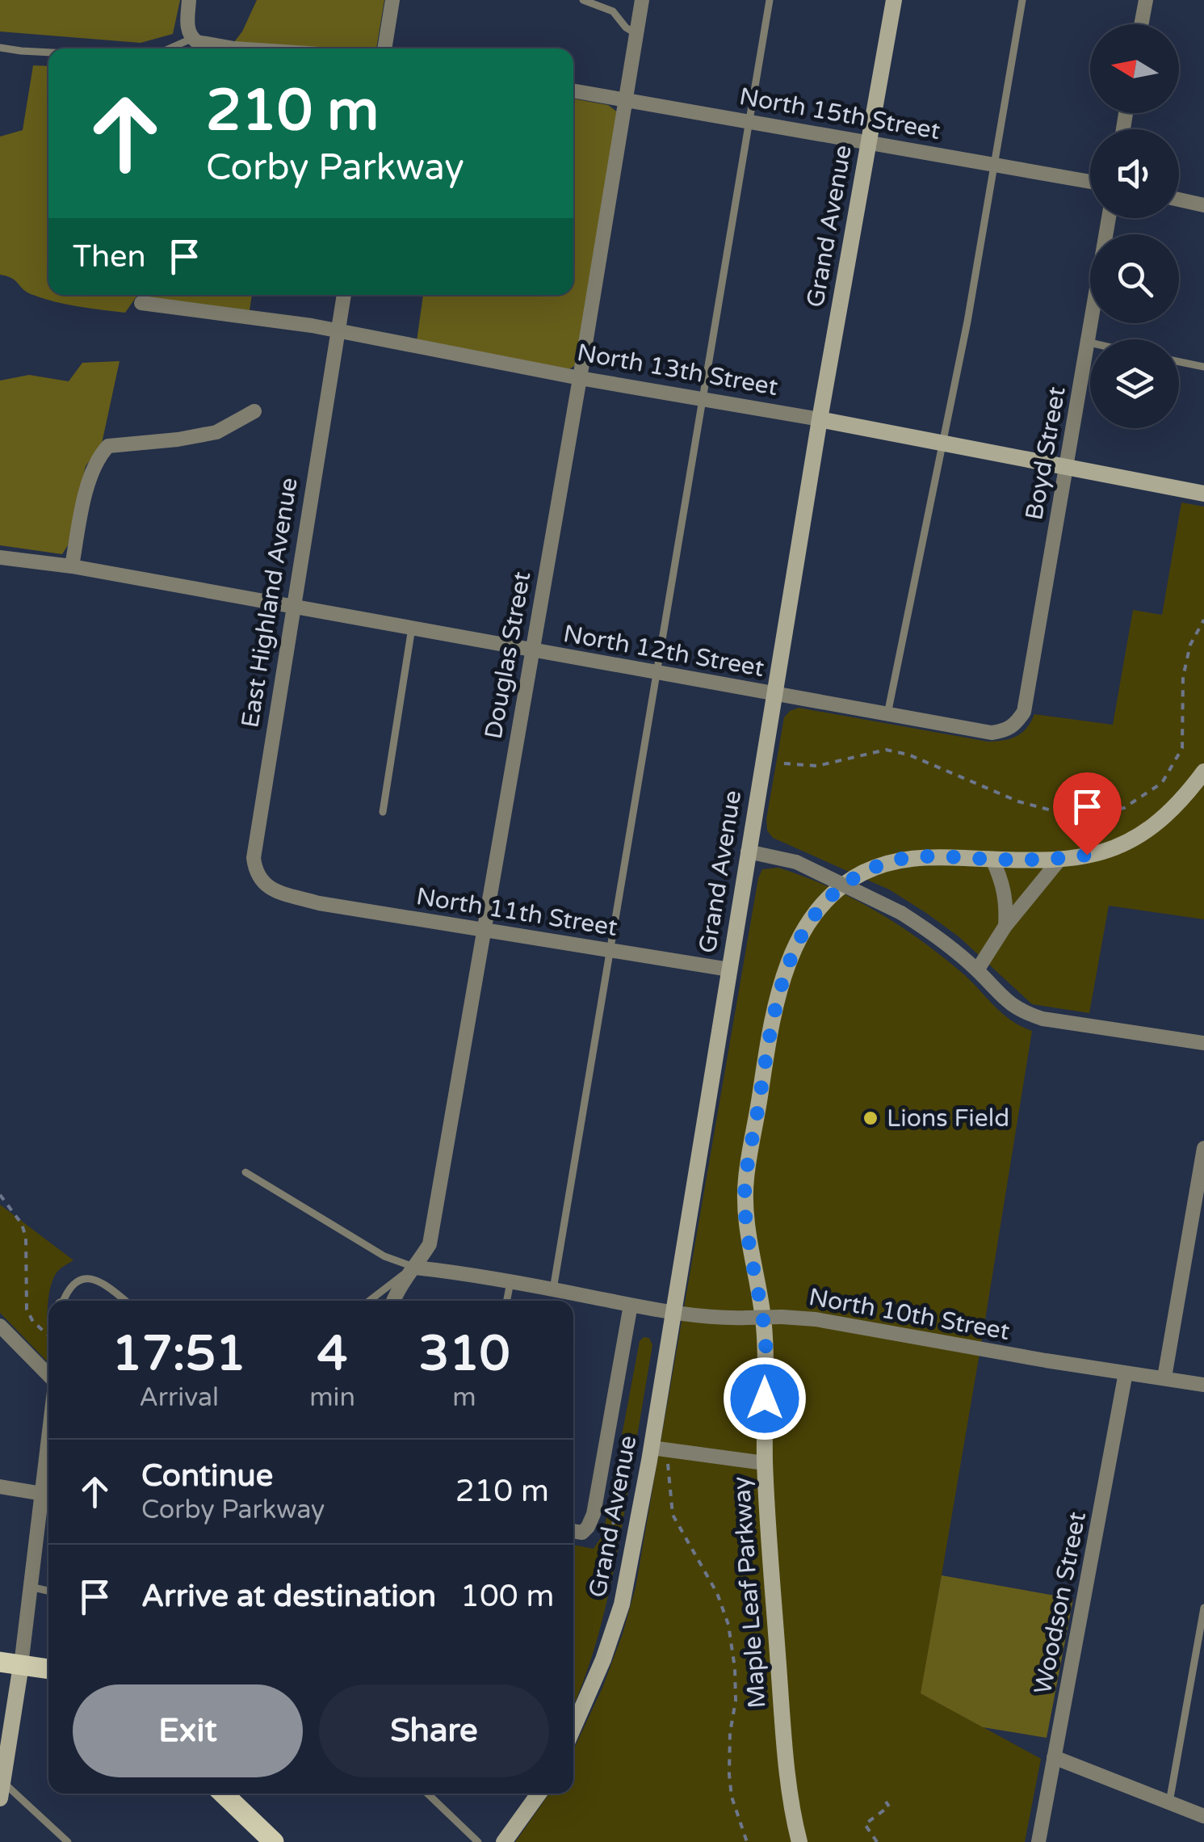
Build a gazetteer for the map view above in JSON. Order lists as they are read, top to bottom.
{
  "streets": {
    "street": [
      "North 15th Street",
      "Grand Avenue",
      "North 13th Street",
      "Boyd Street",
      "East Highland Avenue",
      "North 12th Street",
      "Douglas Street",
      "North 11th Street",
      "North 10th Street",
      "Maple Leaf Parkway",
      "Woodson Street"
    ]
  },
  "crossings": [
    ["North 15th Street", "Grand Avenue"],
    ["North 15th Street", "Douglas Street"],
    ["Grand Avenue", "North 13th Street"],
    ["Grand Avenue", "North 12th Street"],
    ["Grand Avenue", "North 11th Street"],
    ["Grand Avenue", "North 10th Street"],
    ["North 13th Street", "Boyd Street"],
    ["North 13th Street", "East Highland Avenue"],
    ["North 13th Street", "Douglas Street"],
    ["Boyd Street", "North 12th Street"],
    ["East Highland Avenue", "North 12th Street"],
    ["East Highland Avenue", "North 11th Street"],
    ["North 12th Street", "Douglas Street"],
    ["Douglas Street", "North 11th Street"],
    ["Douglas Street", "North 10th Street"],
    ["North 10th Street", "Woodson Street"]
  ],
  "places": ["Lions Field"],
  "north": "left",
  "page": {
    "turn": ["210 m", "Corby Parkway"],
    "then": "Then",
    "eta": [
      "17:51",
      "Arrival",
      "4",
      "min",
      "310",
      "m"
    ],
    "list": [
      {
        "name": "Continue",
        "note": "Corby Parkway",
        "value": "210 m"
      },
      {
        "name": "Arrive at destination",
        "value": "100 m"
      }
    ],
    "buttons": ["Exit", "Share"]
  }
}
